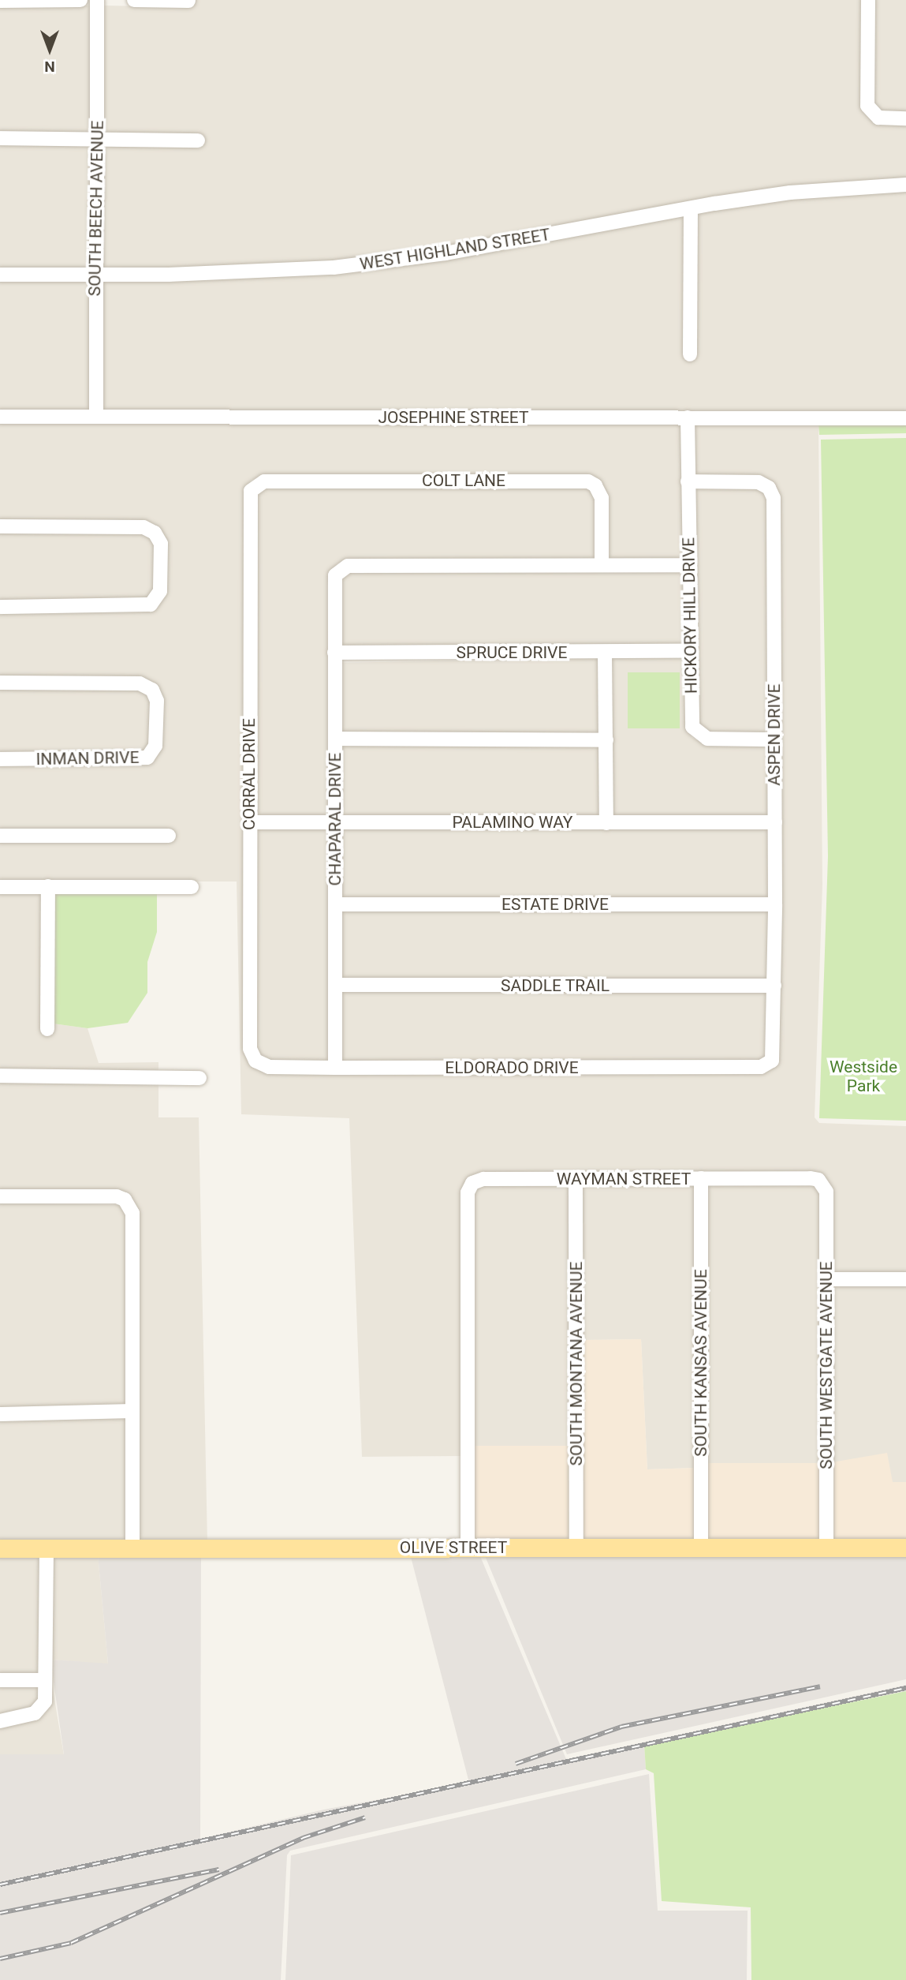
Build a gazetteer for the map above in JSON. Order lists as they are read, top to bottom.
{
  "streets": {
    "main road": ["OLIVE STREET"],
    "street": [
      "SOUTH BEECH AVENUE",
      "WEST HIGHLAND STREET",
      "JOSEPHINE STREET",
      "COLT LANE",
      "HICKORY HILL DRIVE",
      "SPRUCE DRIVE",
      "ASPEN DRIVE",
      "INMAN DRIVE",
      "CORRAL DRIVE",
      "CHAPARAL DRIVE",
      "PALAMINO WAY",
      "ESTATE DRIVE",
      "SADDLE TRAIL",
      "ELDORADO DRIVE",
      "WAYMAN STREET",
      "SOUTH KANSAS AVENUE",
      "SOUTH MONTANA AVENUE",
      "SOUTH WESTGATE AVENUE"
    ]
  },
  "crossings": [
    ["SOUTH BEECH AVENUE", "WEST HIGHLAND STREET"],
    ["SOUTH BEECH AVENUE", "JOSEPHINE STREET"],
    ["JOSEPHINE STREET", "HICKORY HILL DRIVE"],
    ["COLT LANE", "CORRAL DRIVE"],
    ["COLT LANE", "CHAPARAL DRIVE"],
    ["HICKORY HILL DRIVE", "SPRUCE DRIVE"],
    ["HICKORY HILL DRIVE", "ASPEN DRIVE"],
    ["SPRUCE DRIVE", "CHAPARAL DRIVE"],
    ["ASPEN DRIVE", "PALAMINO WAY"],
    ["ASPEN DRIVE", "ESTATE DRIVE"],
    ["ASPEN DRIVE", "SADDLE TRAIL"],
    ["ASPEN DRIVE", "ELDORADO DRIVE"],
    ["CORRAL DRIVE", "PALAMINO WAY"],
    ["CORRAL DRIVE", "ELDORADO DRIVE"],
    ["CHAPARAL DRIVE", "PALAMINO WAY"],
    ["CHAPARAL DRIVE", "ESTATE DRIVE"],
    ["CHAPARAL DRIVE", "SADDLE TRAIL"],
    ["CHAPARAL DRIVE", "ELDORADO DRIVE"],
    ["WAYMAN STREET", "SOUTH KANSAS AVENUE"],
    ["WAYMAN STREET", "SOUTH MONTANA AVENUE"],
    ["WAYMAN STREET", "SOUTH WESTGATE AVENUE"],
    ["WAYMAN STREET", "OLIVE STREET"],
    ["SOUTH KANSAS AVENUE", "OLIVE STREET"],
    ["SOUTH MONTANA AVENUE", "OLIVE STREET"],
    ["SOUTH WESTGATE AVENUE", "OLIVE STREET"]
  ],
  "parks": ["Westside Park"],
  "north": "bottom"
}
